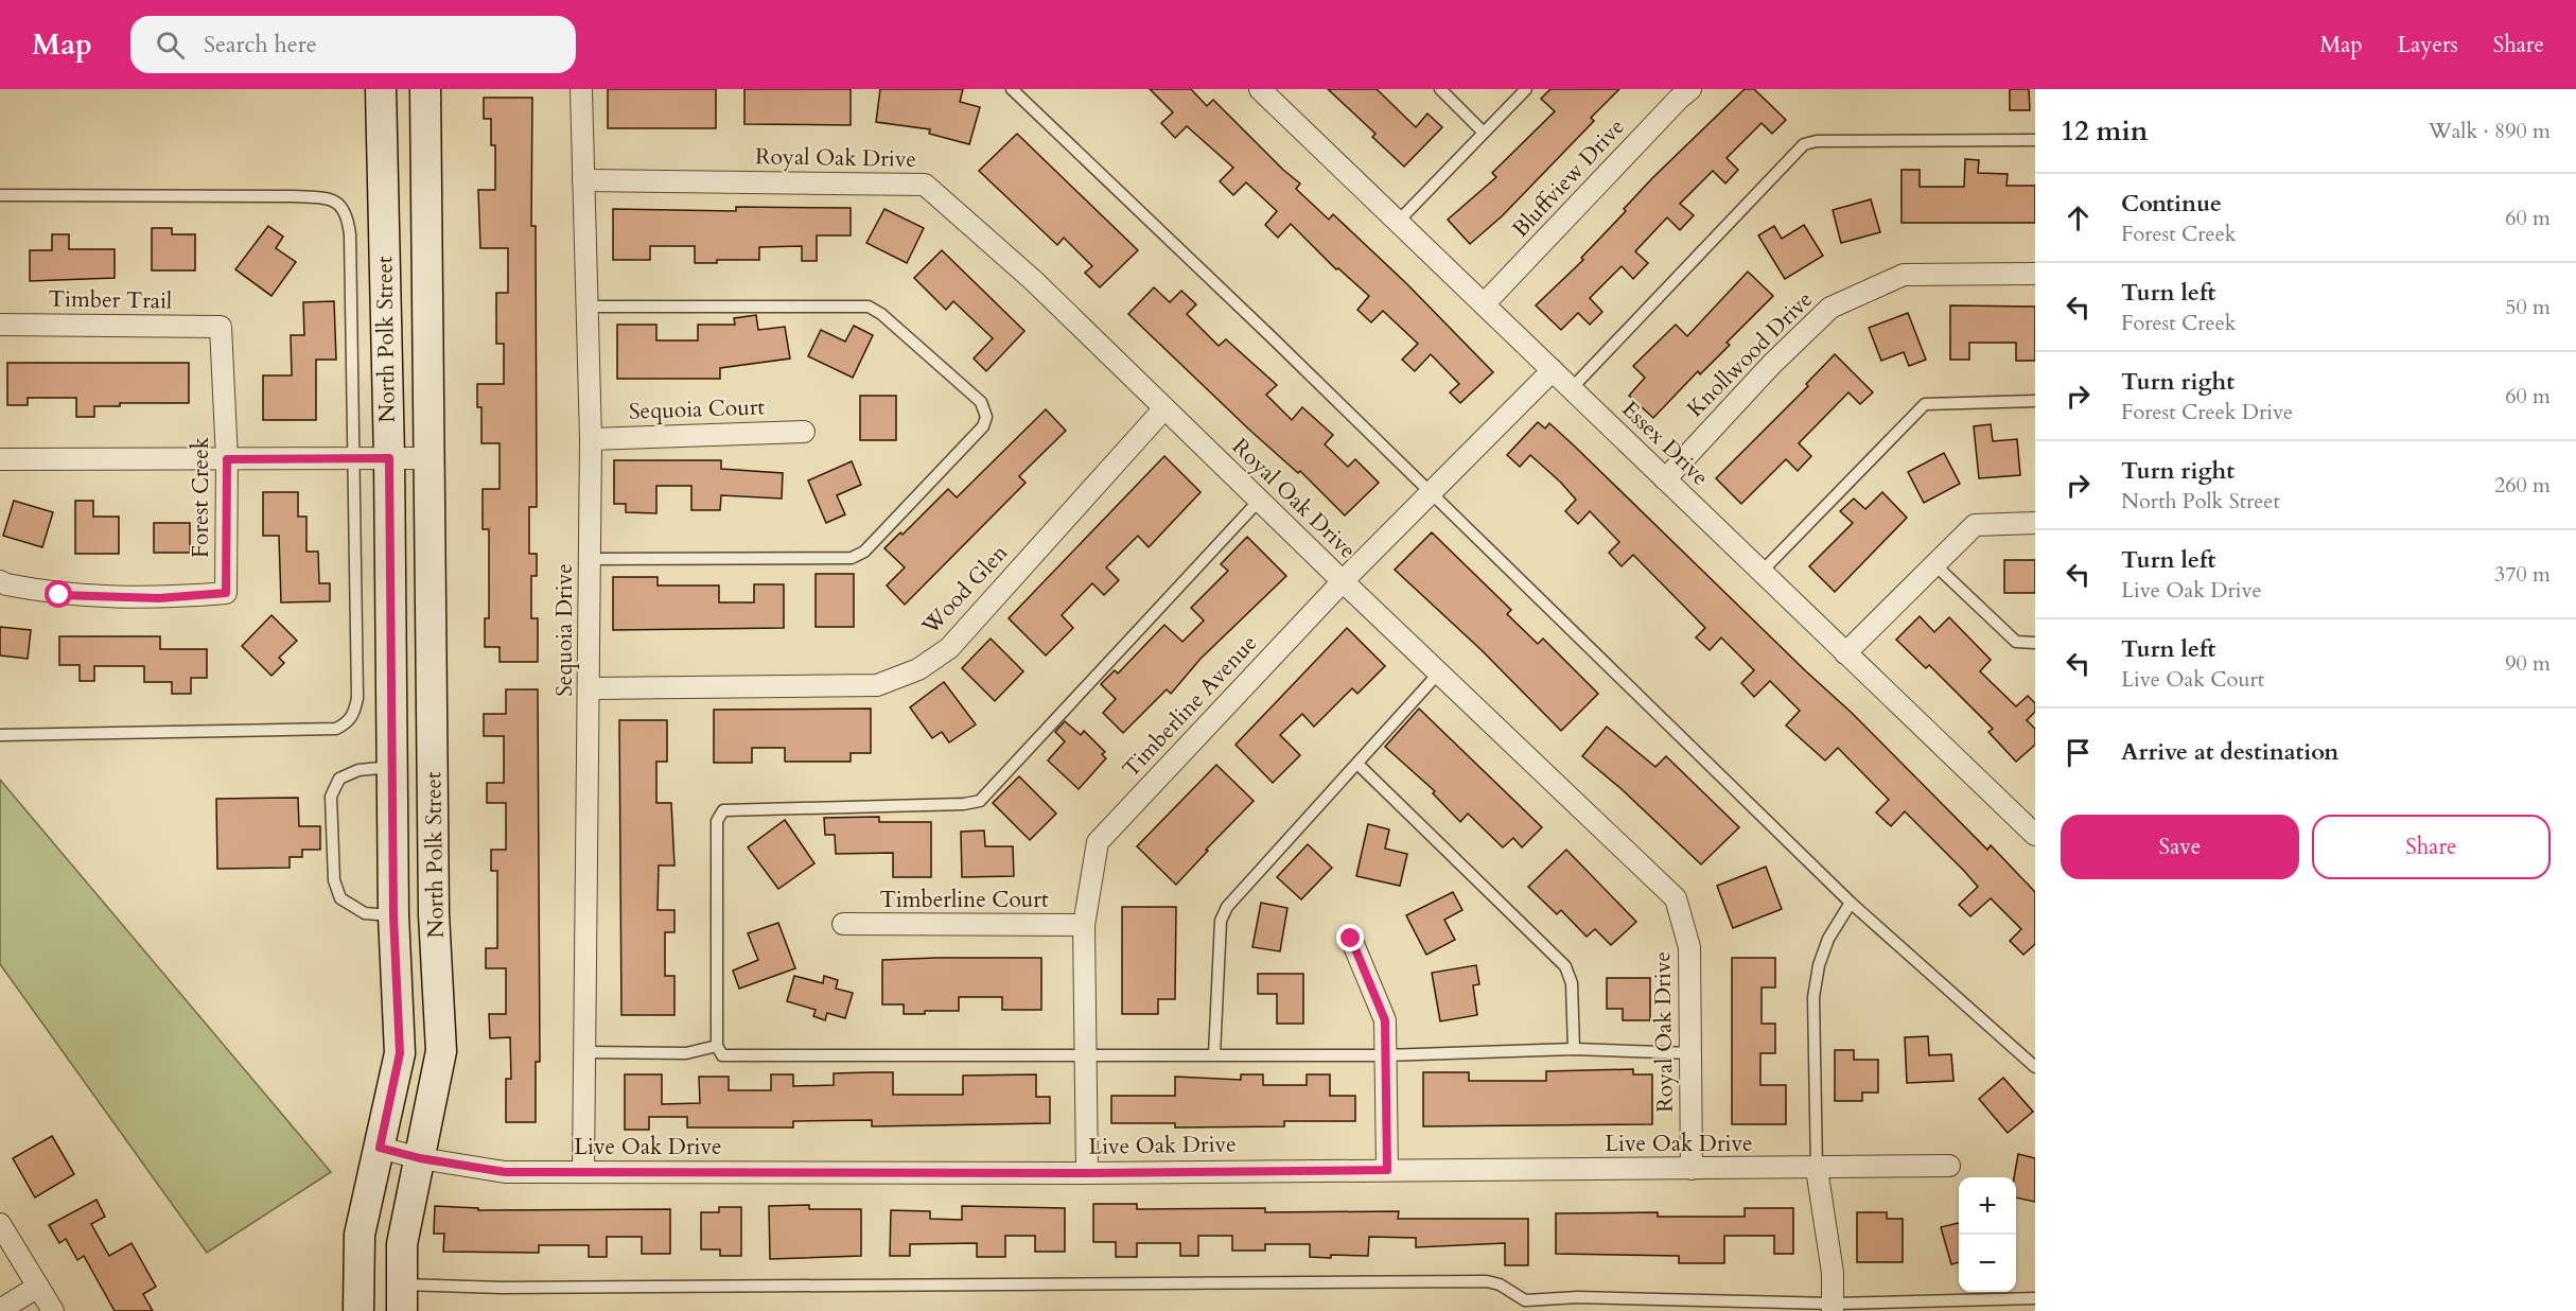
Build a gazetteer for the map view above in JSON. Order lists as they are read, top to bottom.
{
  "streets": {
    "main road": ["North Polk Street"],
    "street": [
      "Royal Oak Drive",
      "Bluffview Drive",
      "Timber Trail",
      "Knollwood Drive",
      "Sequoia Court",
      "Essex Drive",
      "Forest Creek",
      "Wood Glen",
      "Sequoia Drive",
      "Timberline Avenue",
      "Timberline Court",
      "Live Oak Drive"
    ]
  },
  "crossings": [
    ["Royal Oak Drive", "Wood Glen"],
    ["Royal Oak Drive", "Sequoia Drive"],
    ["Royal Oak Drive", "Timberline Avenue"],
    ["Royal Oak Drive", "Live Oak Drive"],
    ["Bluffview Drive", "Essex Drive"],
    ["Timber Trail", "Forest Creek"],
    ["North Polk Street", "Live Oak Drive"],
    ["Knollwood Drive", "Essex Drive"],
    ["Sequoia Court", "Sequoia Drive"],
    ["Essex Drive", "Timberline Avenue"],
    ["Wood Glen", "Sequoia Drive"],
    ["Sequoia Drive", "Live Oak Drive"],
    ["Timberline Avenue", "Timberline Court"],
    ["Timberline Avenue", "Live Oak Drive"]
  ],
  "page": {
    "header": "Map",
    "search": "Search here",
    "nav": ["Map", "Layers", "Share"],
    "heading": ["12 min", "Walk · 890 m"],
    "list": [
      ["Continue", "Forest Creek", "60 m"],
      ["Turn left", "Forest Creek", "50 m"],
      ["Turn right", "Forest Creek Drive", "60 m"],
      ["Turn right", "North Polk Street", "260 m"],
      ["Turn left", "Live Oak Drive", "370 m"],
      ["Turn left", "Live Oak Court", "90 m"],
      "Arrive at destination"
    ],
    "buttons": ["Save", "Share"],
    "map_buttons": ["+", "−"]
  }
}
